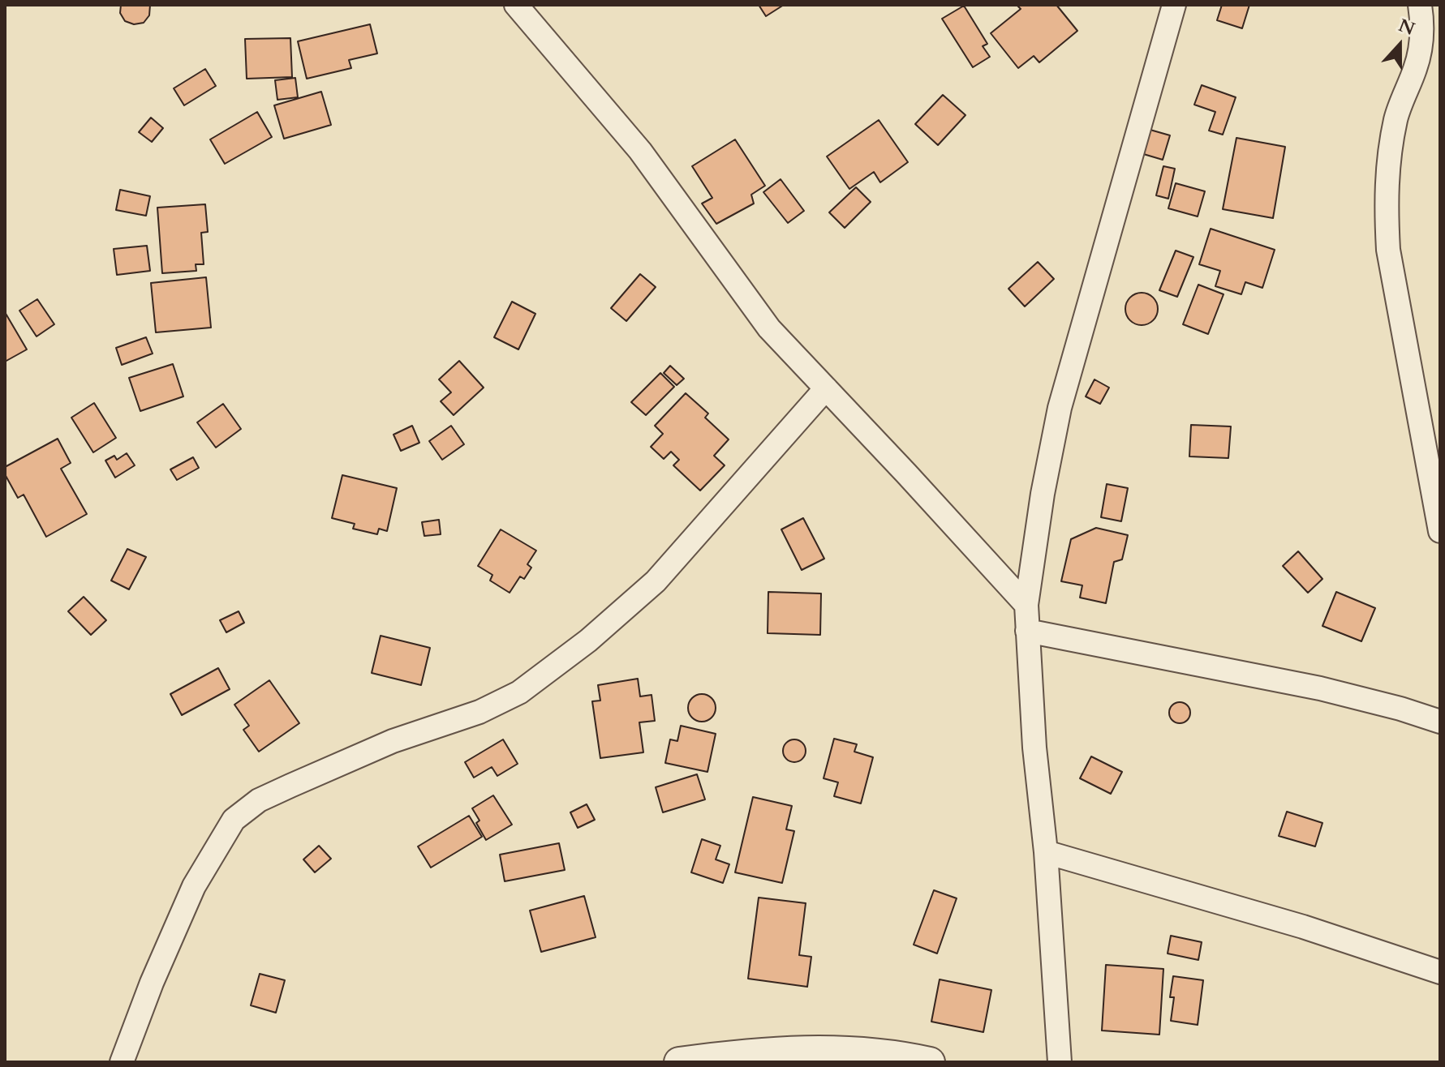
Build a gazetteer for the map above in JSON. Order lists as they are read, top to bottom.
{
  "north": "top"
}
